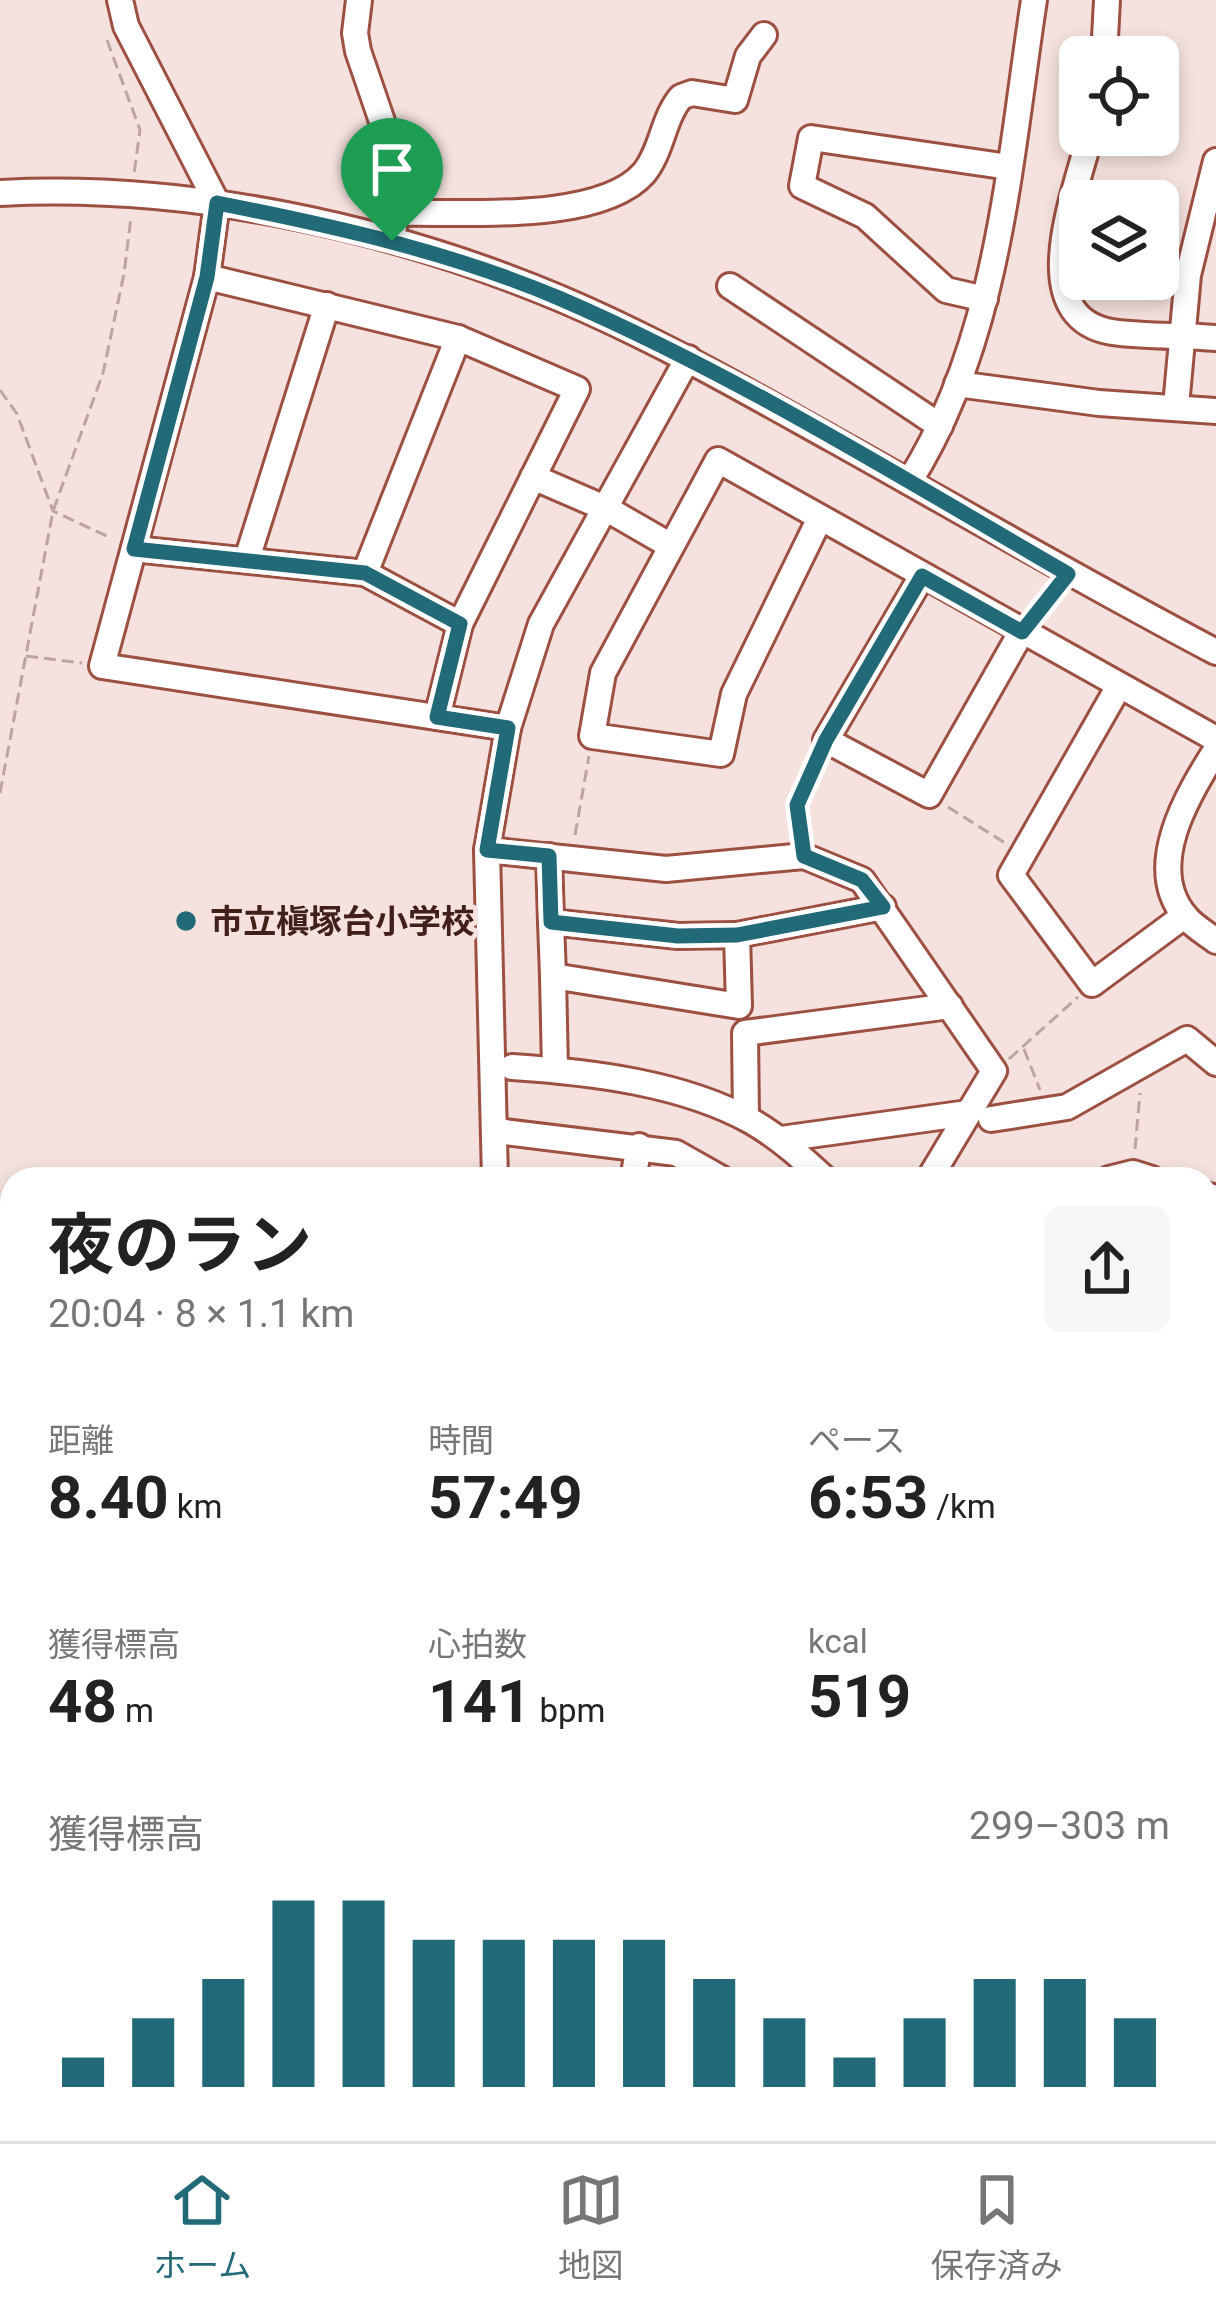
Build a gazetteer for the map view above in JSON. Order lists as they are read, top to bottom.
{
  "places": ["市立槇塚台小学校"],
  "page": {
    "heading": ["夜のラン", "20:04 · 8 × 1.1 km"],
    "stats": [
      ["距離", "8.40 km"],
      ["時間", "57:49"],
      ["ペース", "6:53 /km"],
      ["獲得標高", "48 m"],
      ["心拍数", "141 bpm"],
      ["kcal", "519"]
    ],
    "chart": ["獲得標高", "299–303 m"],
    "tabs": ["ホーム", "地図", "保存済み"]
  }
}
